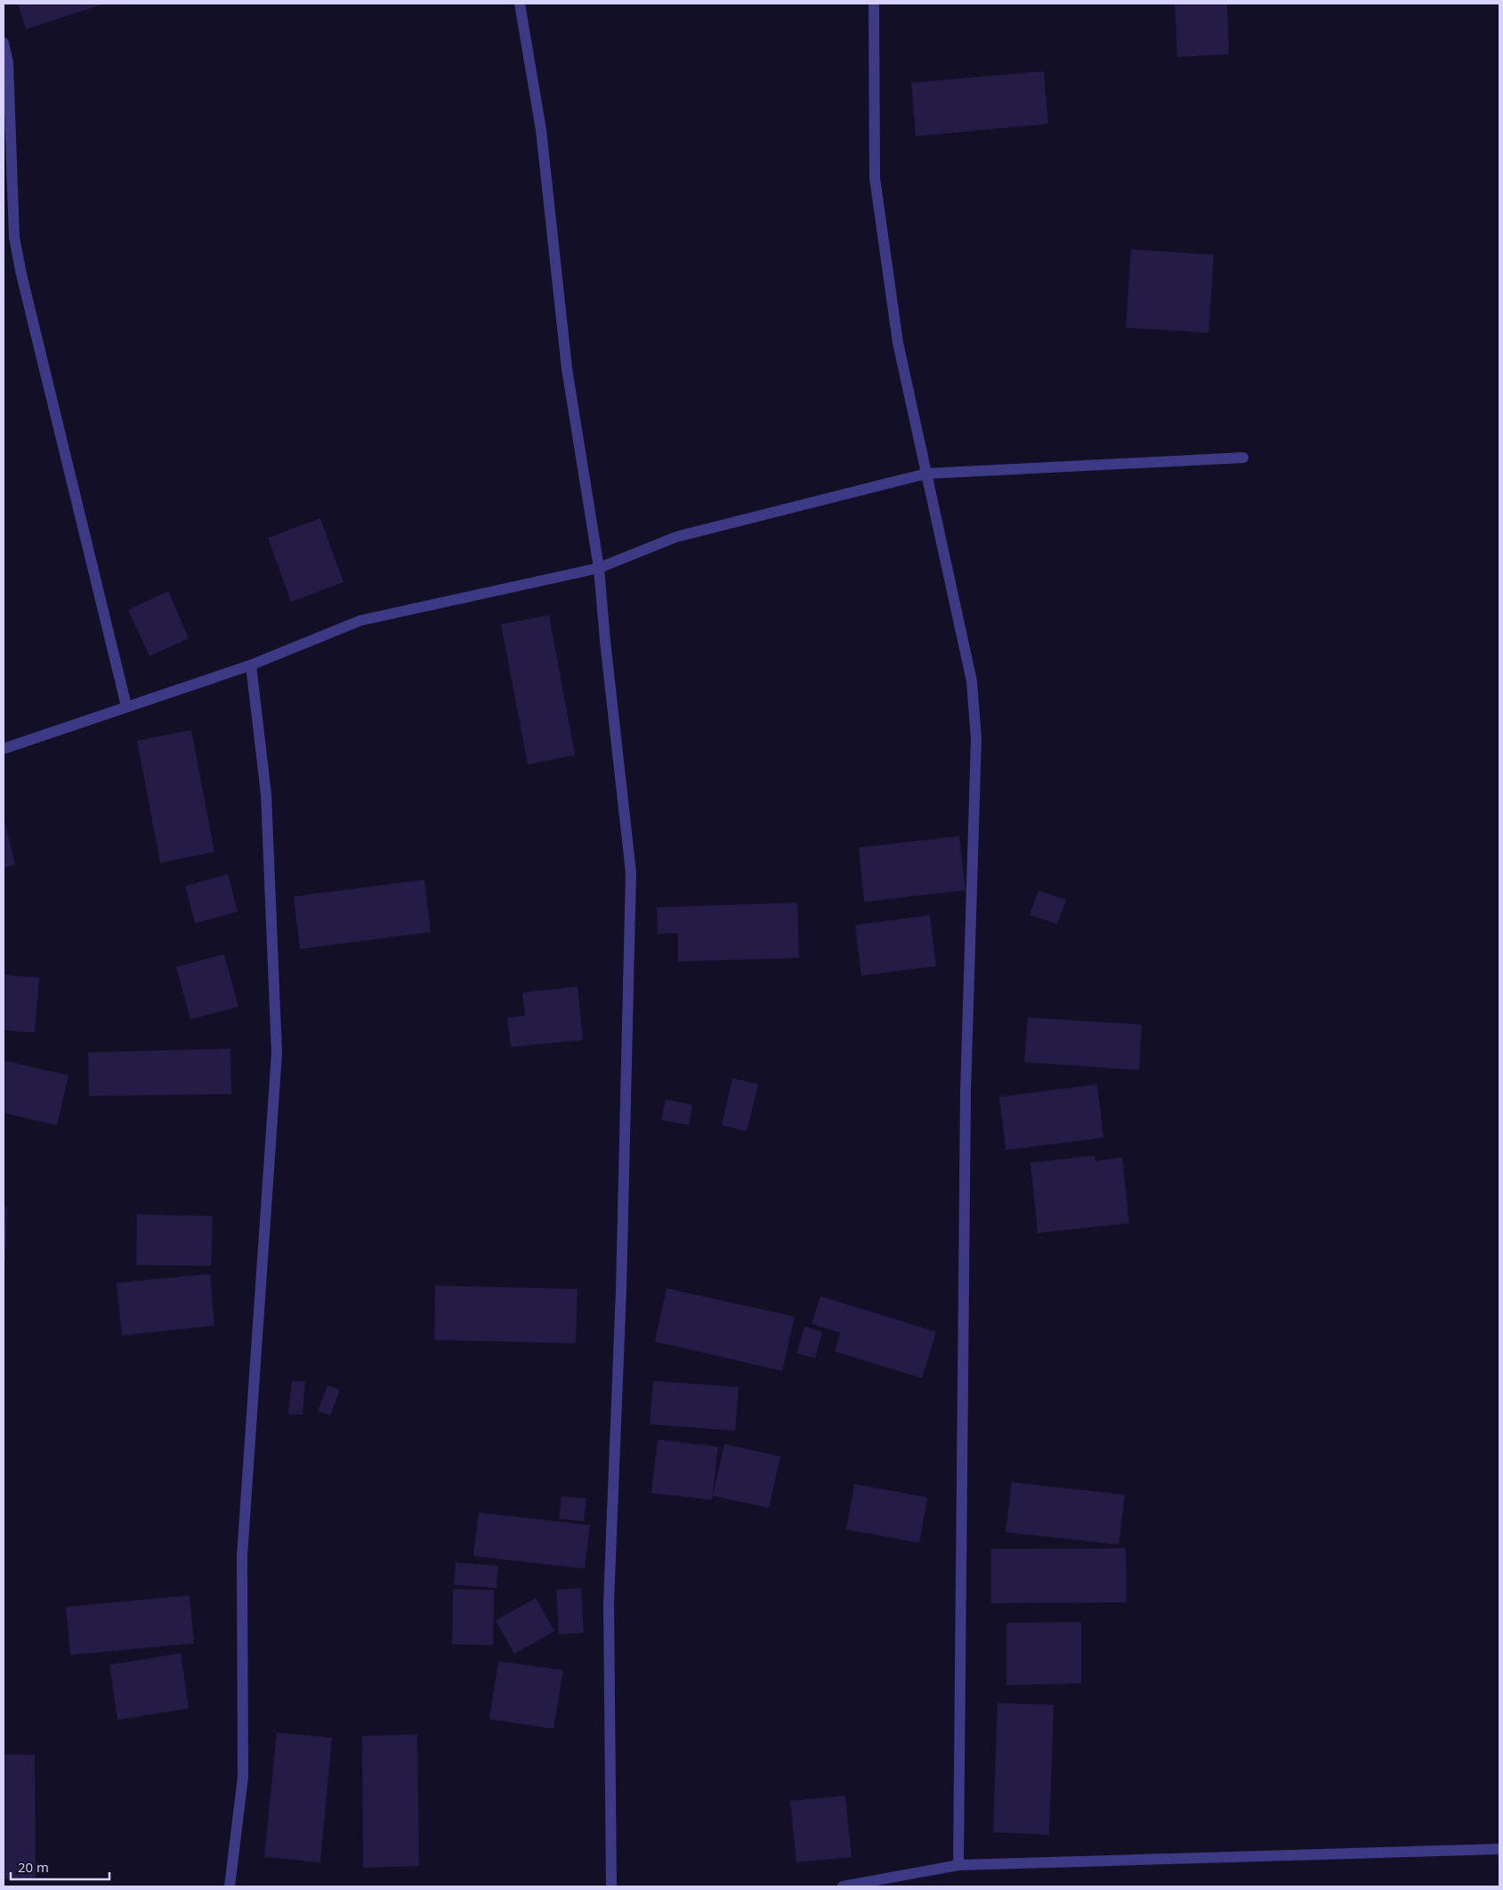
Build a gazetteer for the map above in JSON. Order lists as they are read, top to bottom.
{
  "scale_bar": "20 m"
}
